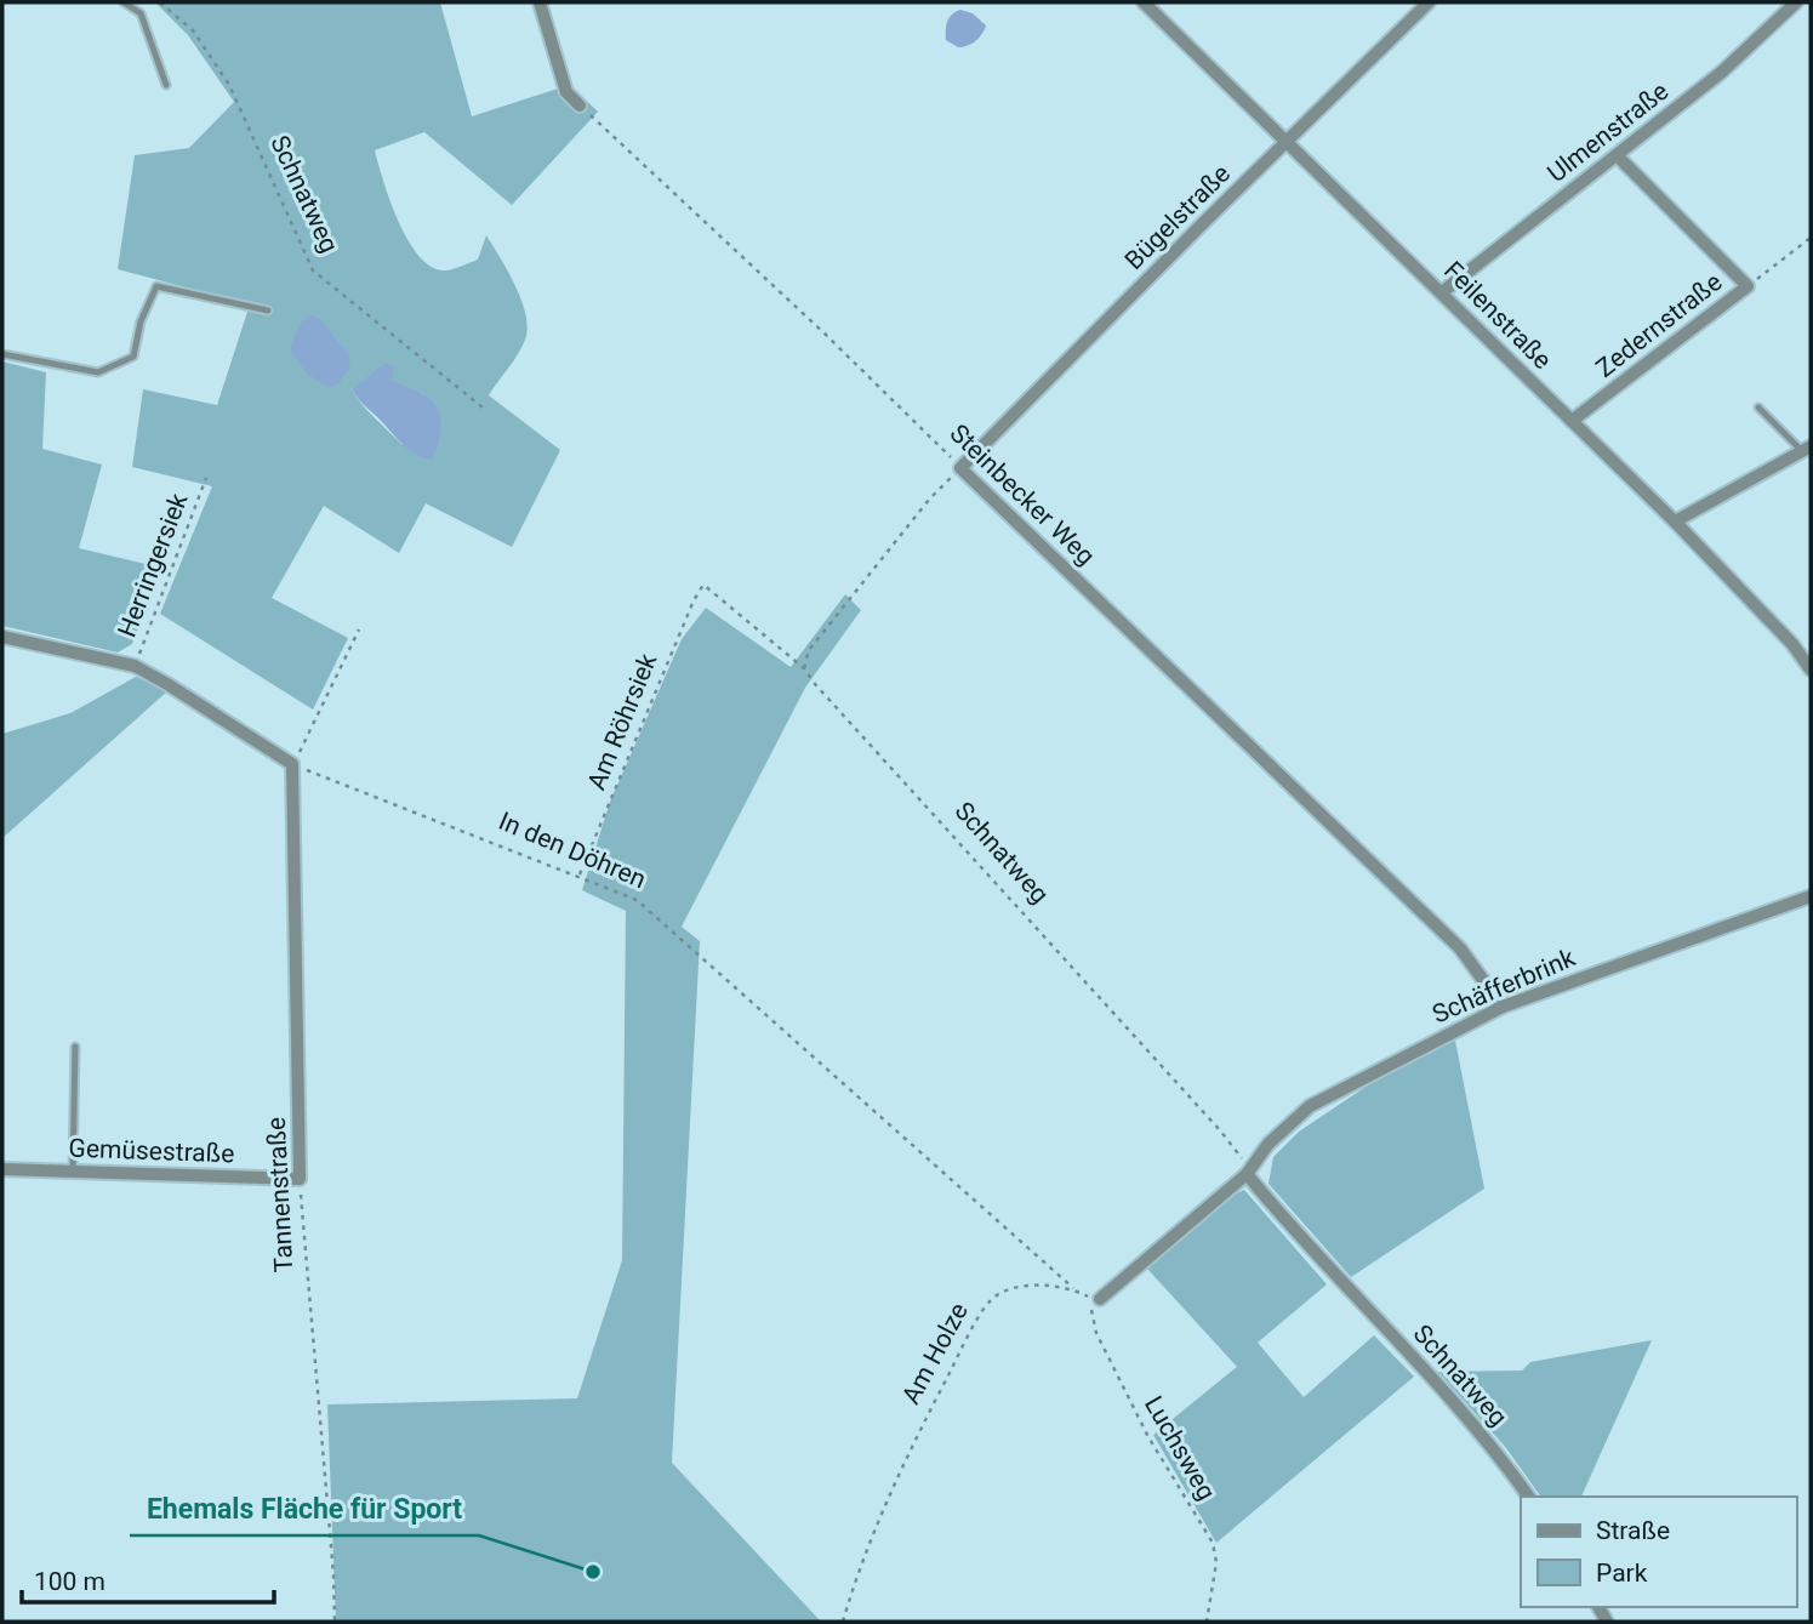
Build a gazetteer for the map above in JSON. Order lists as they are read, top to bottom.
{
  "streets": {
    "street": [
      "Ulmenstraße",
      "Schnatweg",
      "Bügelstraße",
      "Feilenstraße",
      "Zedernstraße",
      "Steinbecker Weg",
      "Schäfferbrink",
      "Gemüsestraße",
      "Tannenstraße"
    ],
    "path": [
      "Herringersiek",
      "Am Röhrsiek",
      "In den Döhren",
      "Am Holze",
      "Luchsweg"
    ]
  },
  "crossings": [
    ["Ulmenstraße", "Feilenstraße"],
    ["Ulmenstraße", "Zedernstraße"],
    ["Schnatweg", "Am Röhrsiek"],
    ["Schnatweg", "Schäfferbrink"],
    ["Bügelstraße", "Feilenstraße"],
    ["Bügelstraße", "Steinbecker Weg"],
    ["Feilenstraße", "Zedernstraße"],
    ["Steinbecker Weg", "Schäfferbrink"],
    ["Am Röhrsiek", "In den Döhren"],
    ["In den Döhren", "Tannenstraße"],
    ["In den Döhren", "Am Holze"],
    ["Gemüsestraße", "Tannenstraße"],
    ["Am Holze", "Luchsweg"]
  ],
  "places": ["Ehemals Fläche für Sport"],
  "legend": ["Straße", "Park"],
  "scale_bar": "100 m"
}
